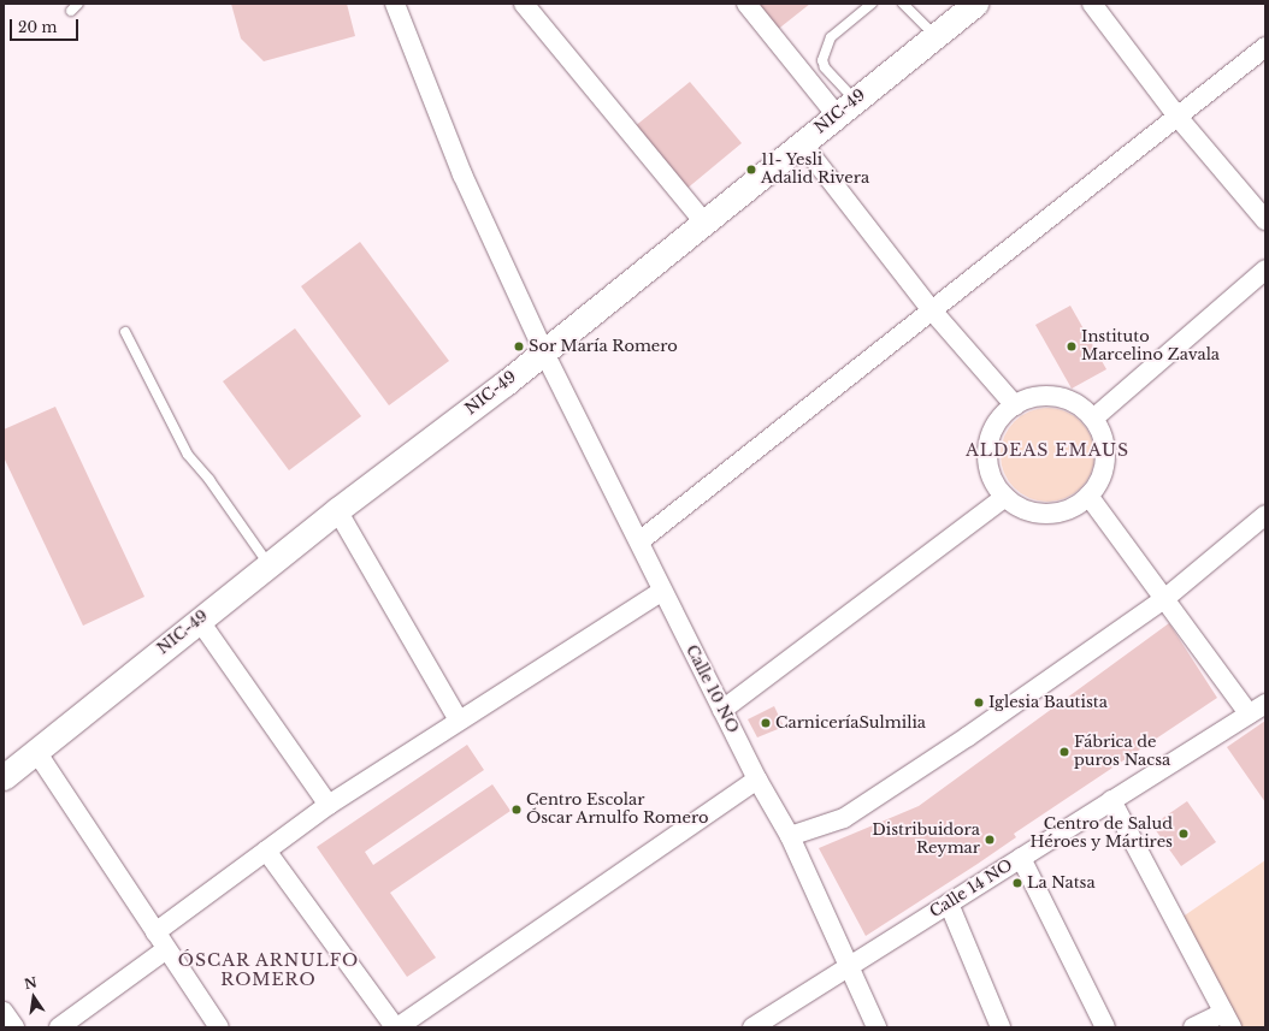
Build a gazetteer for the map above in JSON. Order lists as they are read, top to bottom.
{
  "streets": {
    "street": ["NIC-49", "Calle 10 NO", "Calle 14 NO"]
  },
  "crossings": [
    ["NIC-49", "Calle 10 NO"],
    ["Calle 10 NO", "Calle 14 NO"]
  ],
  "districts": ["ALDEAS EMAUS", "ÓSCAR ARNULFO ROMERO"],
  "places": [
    "11- Yesli Adalid Rivera",
    "Sor María Romero",
    "Instituto Marcelino Zavala",
    "Iglesia Bautista",
    "CarniceríaSulmilia",
    "Fábrica de puros Nacsa",
    "Centro Escolar Óscar Arnulfo Romero",
    "Centro de Salud Héroes y Mártires",
    "Distribuidora Reymar",
    "La Natsa"
  ],
  "scale_bar": "20 m",
  "north": "top"
}
